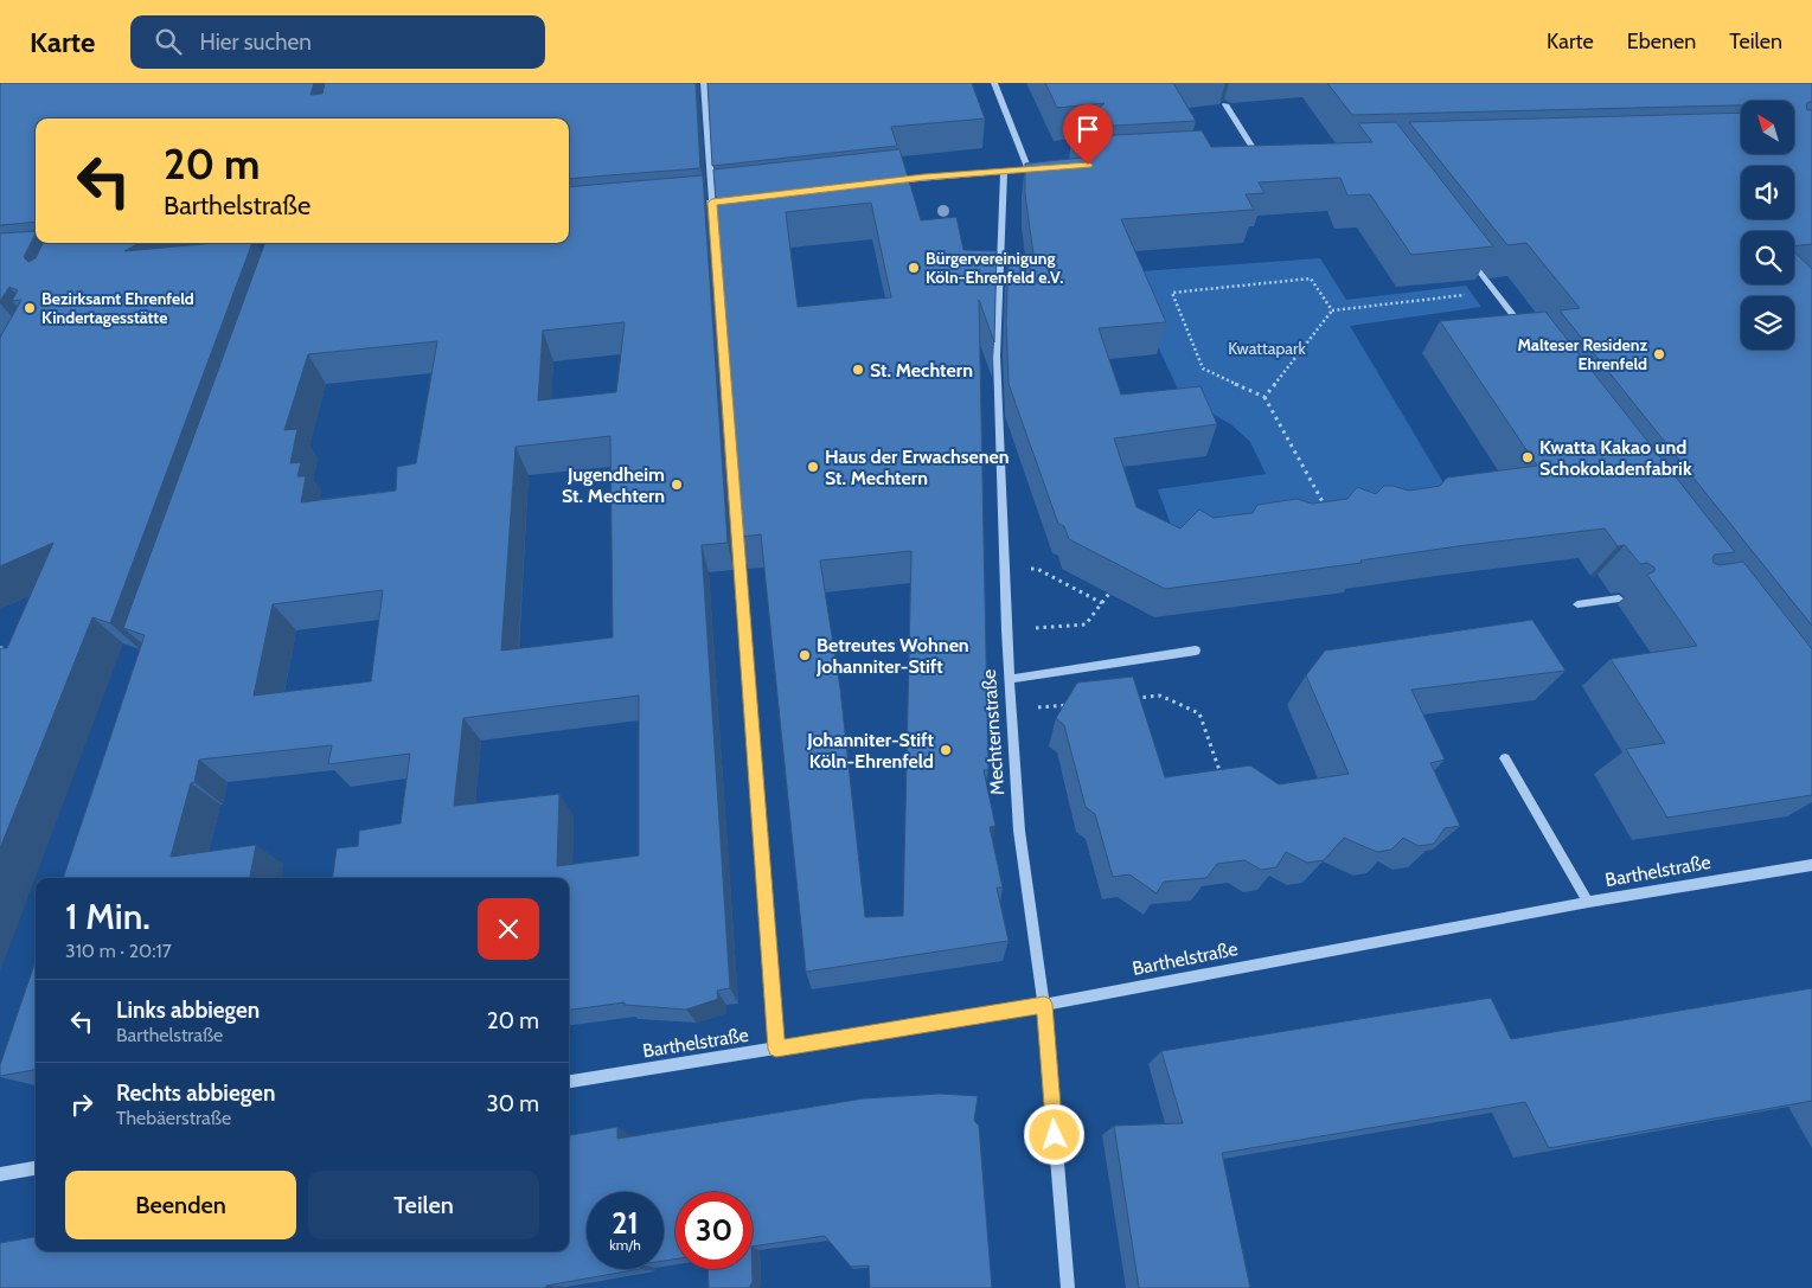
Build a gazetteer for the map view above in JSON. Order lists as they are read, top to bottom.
{
  "streets": {
    "street": ["Mechternstraße", "Barthelstraße"]
  },
  "crossings": [
    ["Mechternstraße", "Barthelstraße"]
  ],
  "parks": ["Kwattapark"],
  "places": [
    "Bürgervereinigung Köln-Ehrenfeld e.V.",
    "Bezirksamt Ehrenfeld Kindertagesstätte",
    "Malteser Residenz Ehrenfeld",
    "St. Mechtern",
    "Kwatta Kakao und Schokoladenfabrik",
    "Haus der Erwachsenen St. Mechtern",
    "Jugendheim St. Mechtern",
    "Betreutes Wohnen Johanniter-Stift",
    "Johanniter-Stift Köln-Ehrenfeld"
  ],
  "north": "top left",
  "page": {
    "header": "Karte",
    "search": "Hier suchen",
    "nav": ["Karte", "Ebenen", "Teilen"],
    "turn": ["20 m", "Barthelstraße"],
    "heading": ["1 Min.", "310 m · 20:17"],
    "list": [
      {
        "name": "Links abbiegen",
        "note": "Barthelstraße",
        "value": "20 m"
      },
      {
        "name": "Rechts abbiegen",
        "note": "Thebäerstraße",
        "value": "30 m"
      }
    ],
    "buttons": ["Beenden", "Teilen"],
    "speed": "21 km/h",
    "limit": "30"
  }
}
